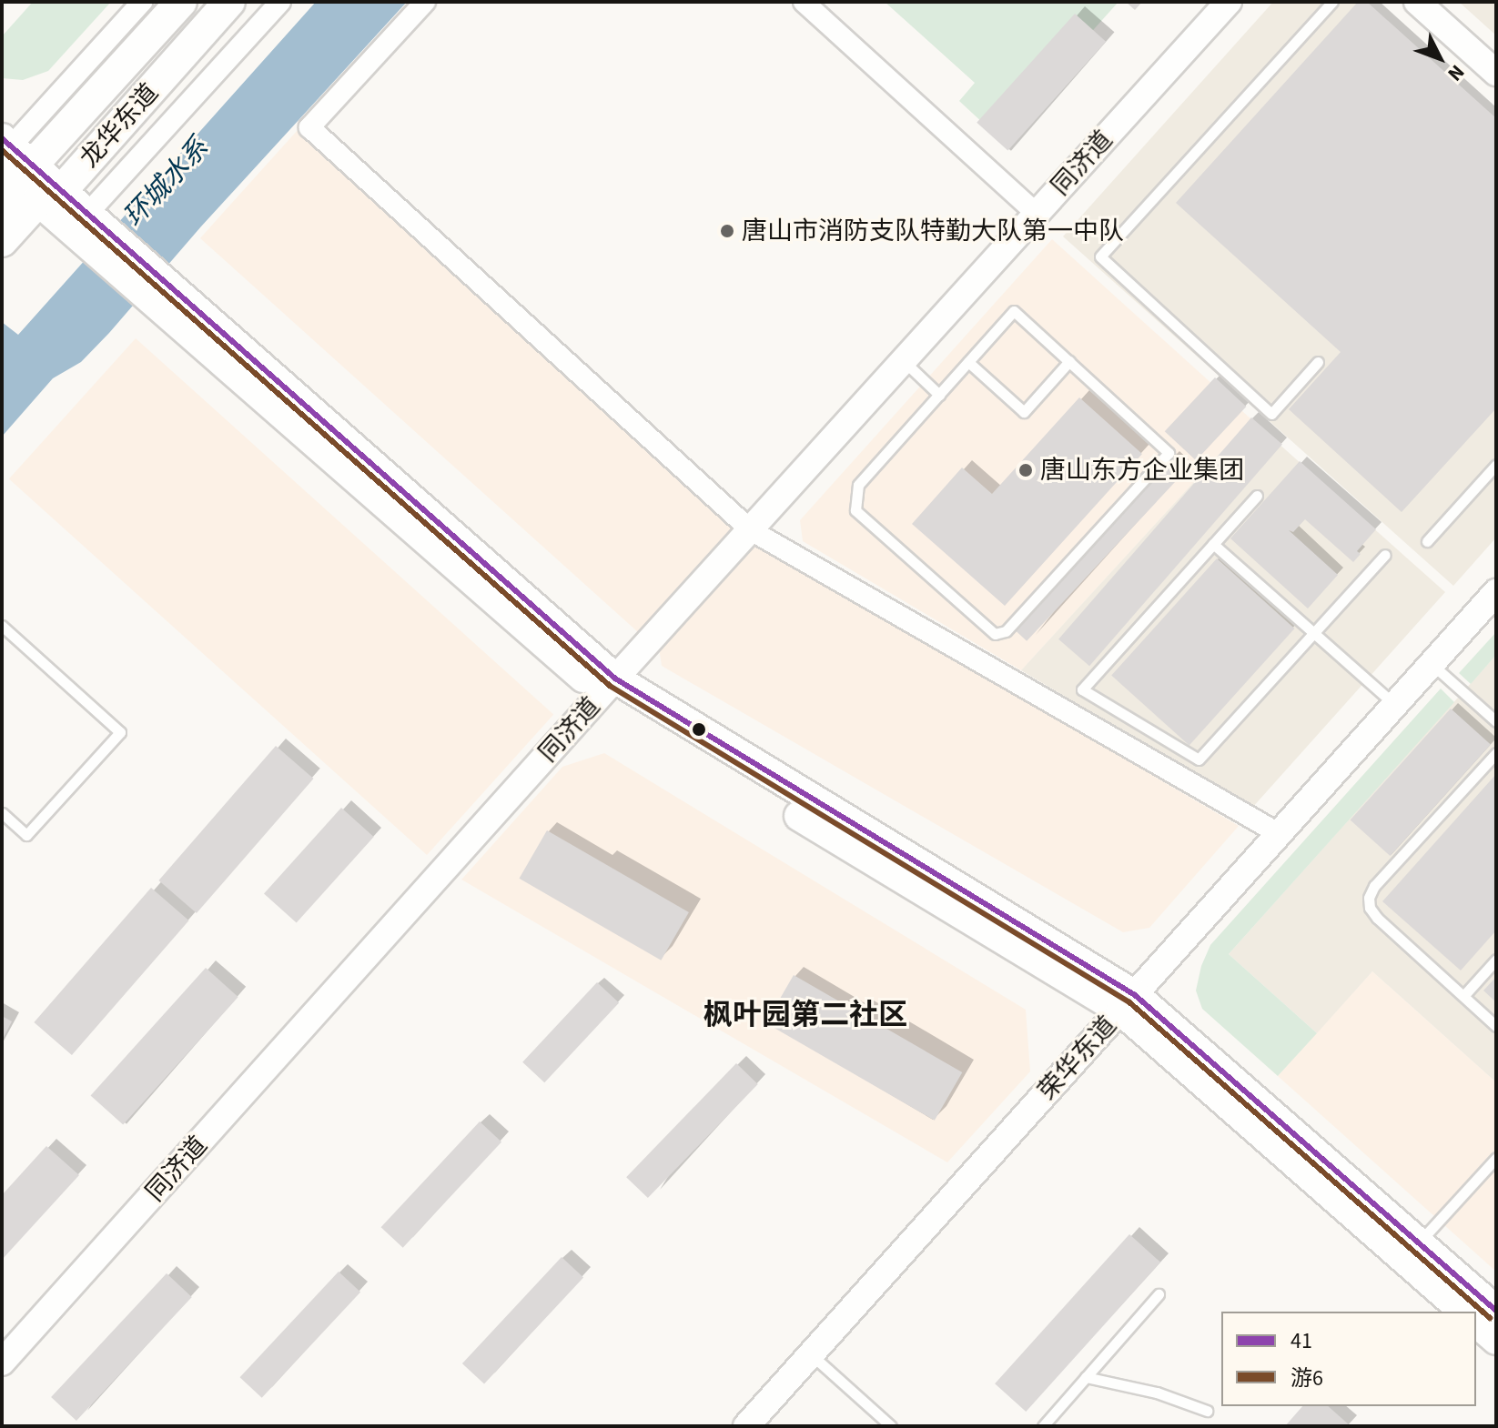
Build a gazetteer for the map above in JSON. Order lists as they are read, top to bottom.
{
  "streets": {
    "main road": ["龙华东道"],
    "street": ["同济道", "荣华东道"]
  },
  "districts": ["枫叶园第二社区"],
  "water": ["环城水系"],
  "places": ["唐山市消防支队特勤大队第一中队", "唐山东方企业集团"],
  "lines": ["transit line 41", "transit line 游6"],
  "legend": ["41", "游6"],
  "north": "bottom right"
}
